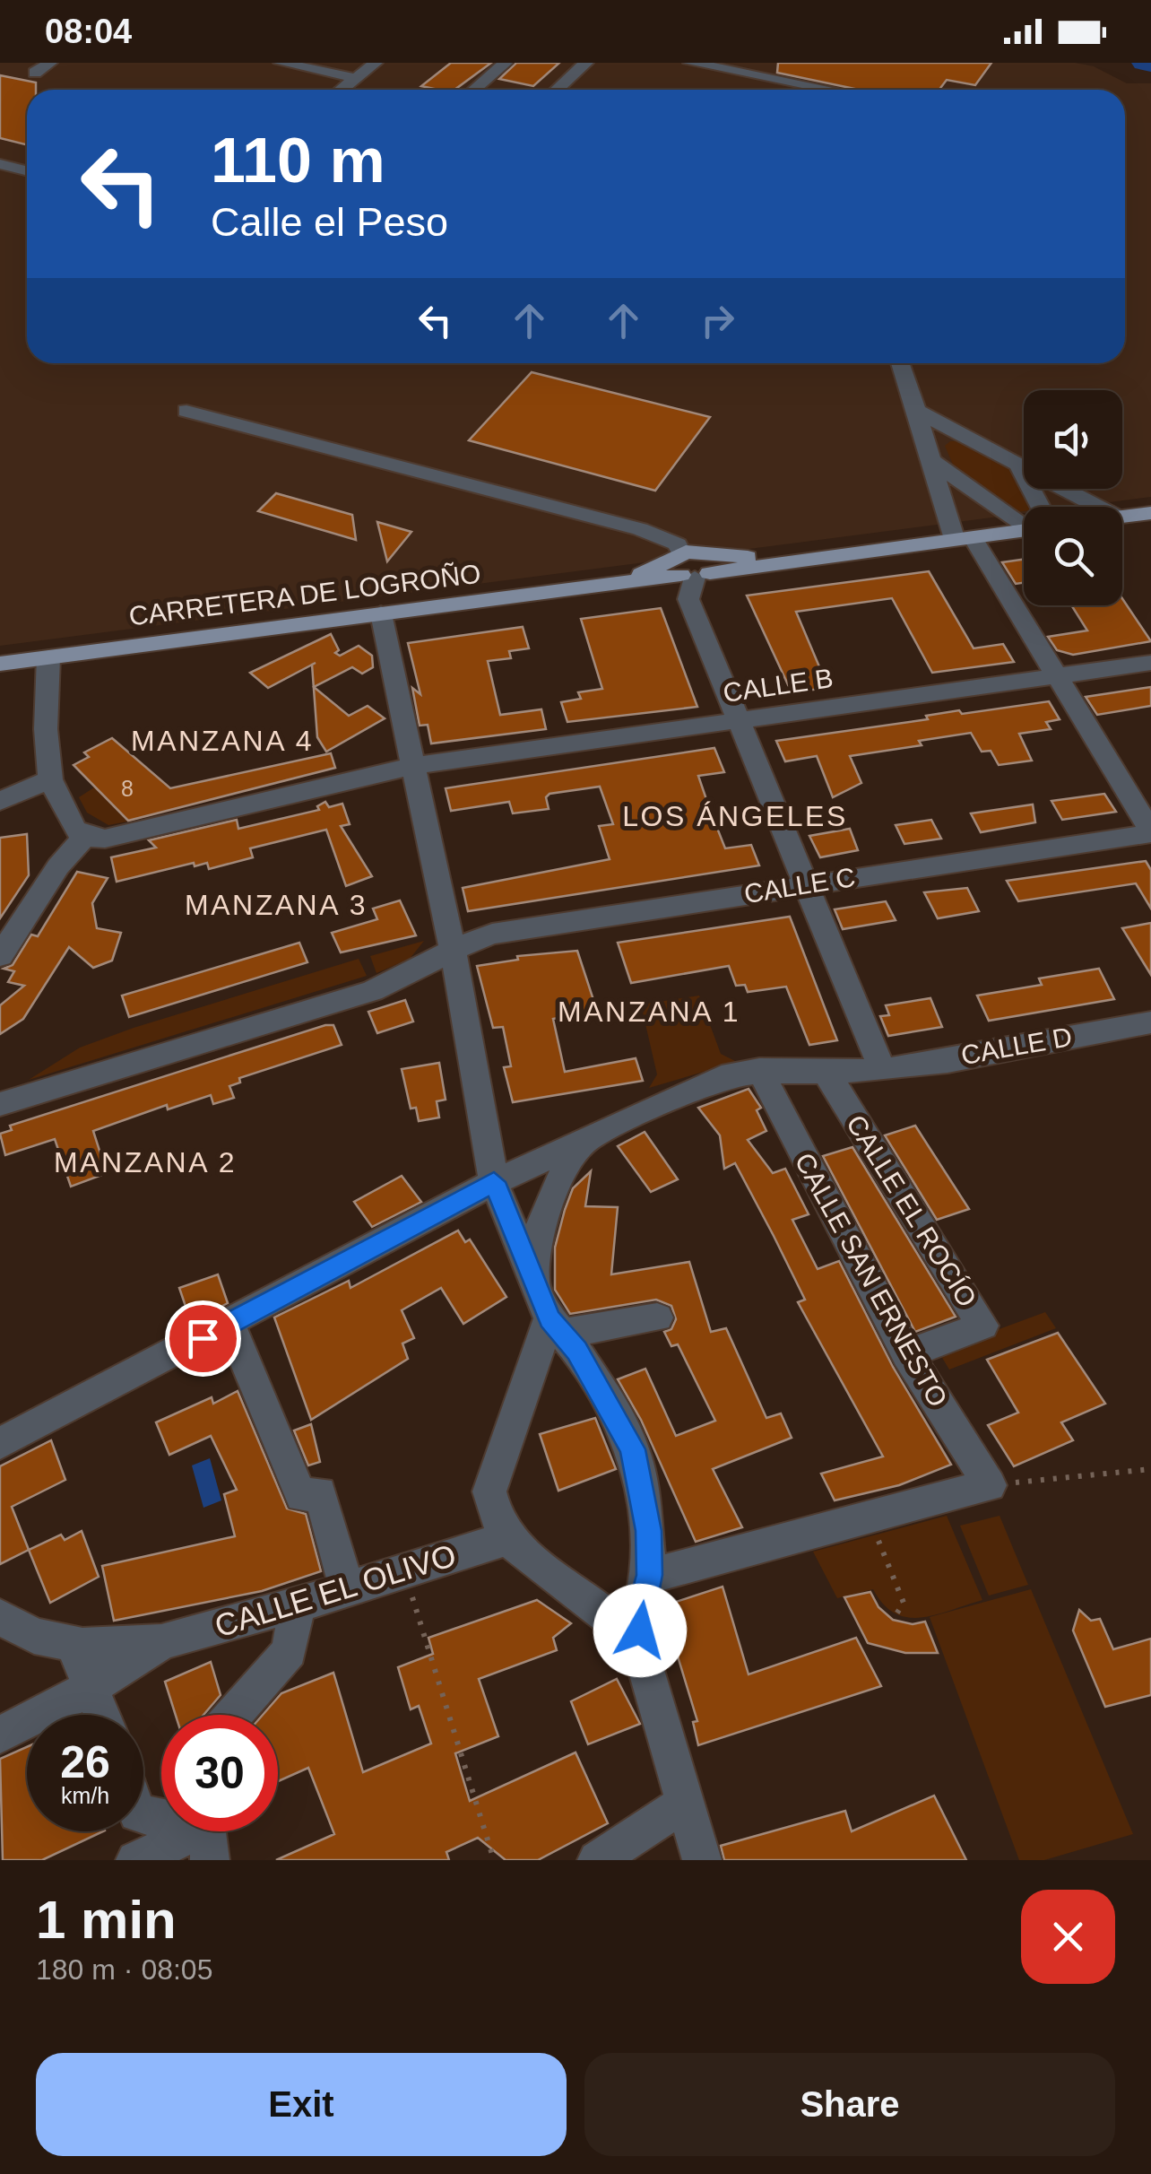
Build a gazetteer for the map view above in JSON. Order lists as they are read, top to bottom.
{
  "streets": {
    "main road": ["CARRETERA DE LOGROÑO"],
    "street": [
      "CALLE B",
      "CALLE C",
      "CALLE D",
      "CALLE EL ROCÍO",
      "CALLE SAN ERNESTO",
      "CALLE EL OLIVO"
    ]
  },
  "crossings": [
    ["CALLE D", "CALLE EL ROCÍO"],
    ["CALLE D", "CALLE SAN ERNESTO"],
    ["CALLE EL ROCÍO", "CALLE SAN ERNESTO"]
  ],
  "districts": [
    "MANZANA 4",
    "LOS ÁNGELES",
    "MANZANA 3",
    "MANZANA 1",
    "MANZANA 2"
  ],
  "house_numbers": ["8"],
  "page": {
    "status": "08:04",
    "turn": ["110 m", "Calle el Peso"],
    "speed": "26 km/h",
    "limit": "30",
    "heading": ["1 min", "180 m · 08:05"],
    "buttons": ["Exit", "Share"]
  }
}
